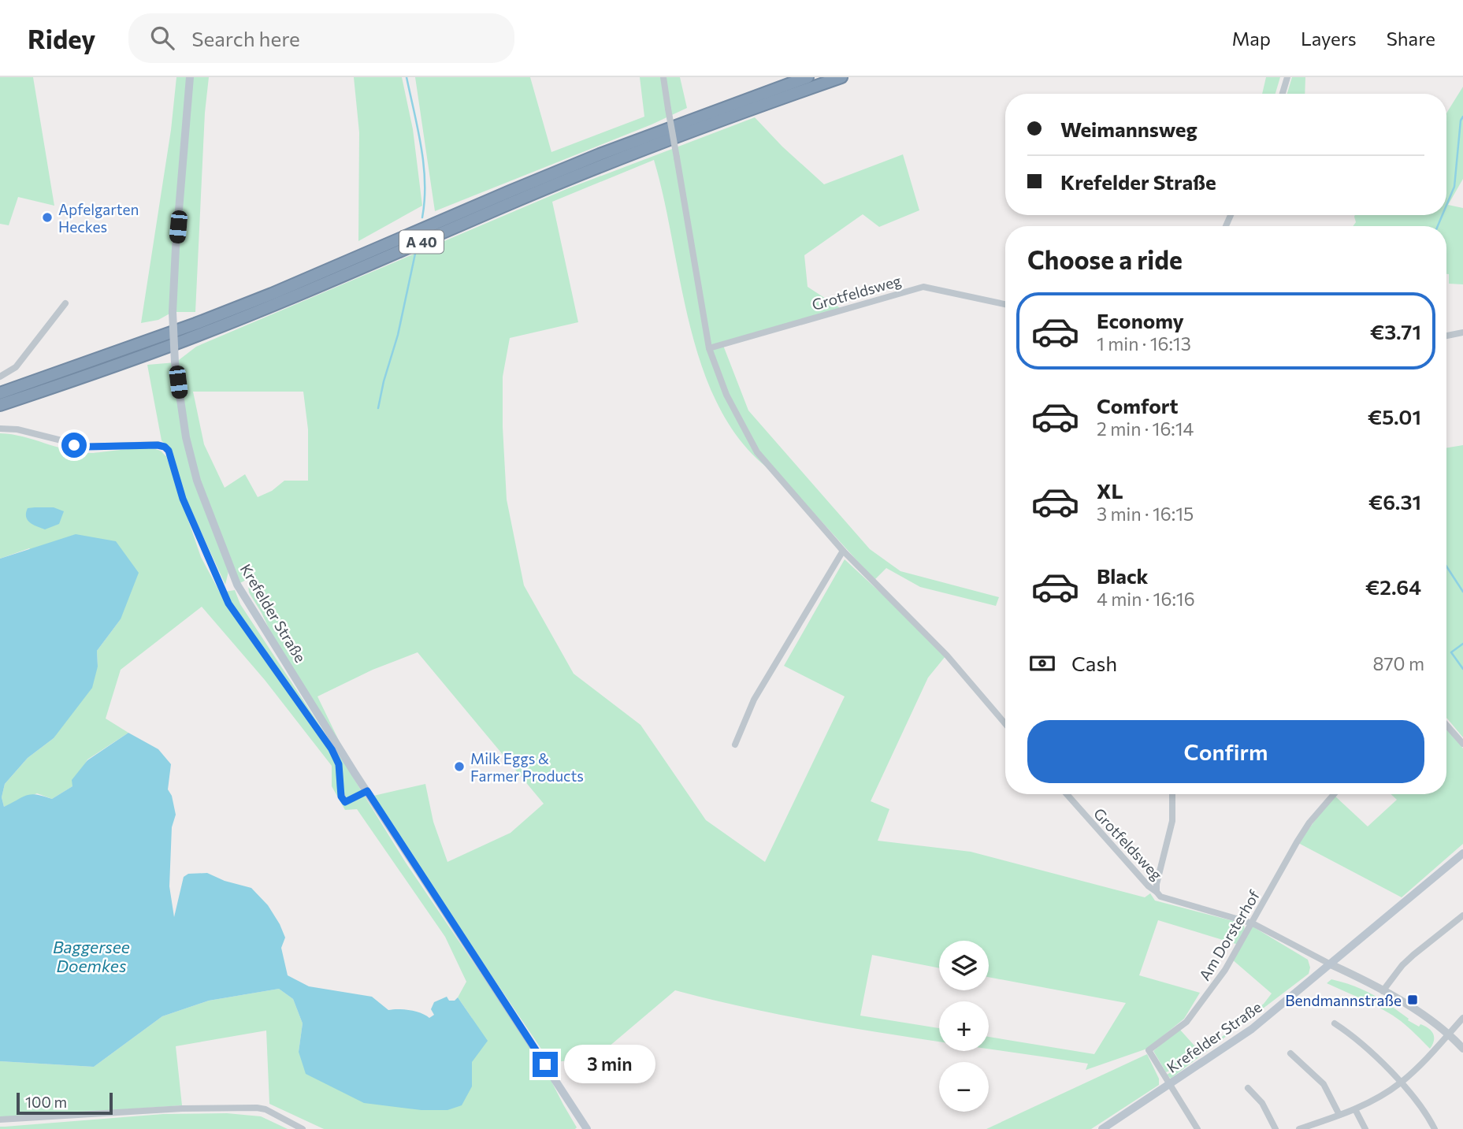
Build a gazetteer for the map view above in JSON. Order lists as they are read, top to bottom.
{
  "streets": {
    "highway": ["A 40"],
    "main road": ["Krefelder Straße"],
    "street": ["Grotfeldsweg", "Am Dorsterhof"]
  },
  "crossings": [
    ["Grotfeldsweg", "Krefelder Straße"],
    ["Grotfeldsweg", "Am Dorsterhof"],
    ["Krefelder Straße", "Am Dorsterhof"]
  ],
  "water": ["Baggersee Doemkes"],
  "places": {
    "other": ["Apfelgarten Heckes", "Milk Eggs & Farmer Products"],
    "transit": ["Bendmannstraße"]
  },
  "scale_bar": "100 m",
  "page": {
    "header": "Ridey",
    "search": "Search here",
    "nav": ["Map", "Layers", "Share"],
    "banner": ["Weimannsweg", "Krefelder Straße"],
    "heading": "Choose a ride",
    "list": [
      {
        "name": "Economy",
        "note": "1 min · 16:13",
        "value": "€3.71"
      },
      {
        "name": "Comfort",
        "note": "2 min · 16:14",
        "value": "€5.01"
      },
      {
        "name": "XL",
        "note": "3 min · 16:15",
        "value": "€6.31"
      },
      {
        "name": "Black",
        "note": "4 min · 16:16",
        "value": "€2.64"
      }
    ],
    "pay": ["Cash", "870 m"],
    "buttons": "Confirm",
    "map_buttons": ["+", "−"],
    "bubble": "3 min",
    "scale": "100 m"
  }
}
